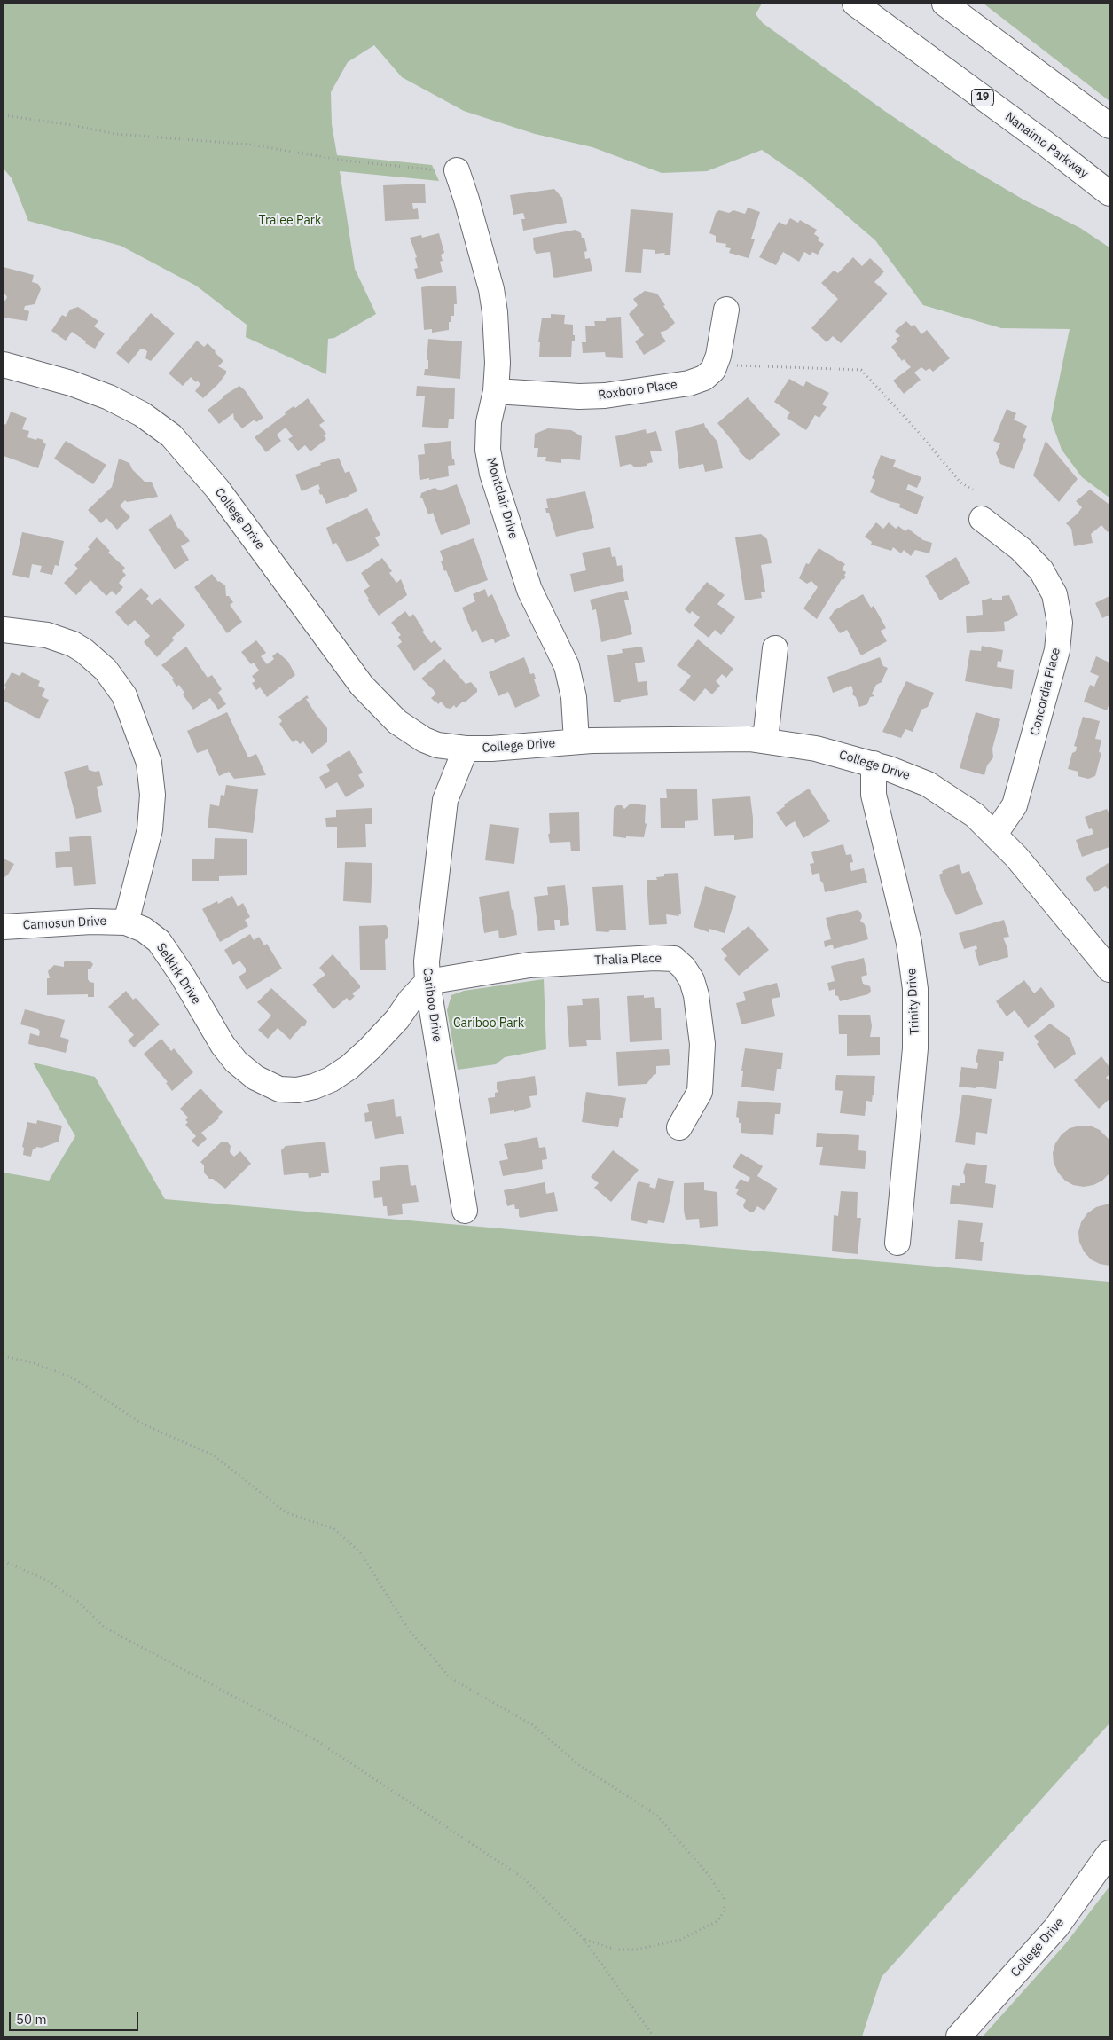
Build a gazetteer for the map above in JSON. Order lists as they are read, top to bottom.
{
  "streets": {
    "main road": [
      "19",
      "Nanaimo Parkway",
      "Roxboro Place",
      "Montclair Drive",
      "College Drive",
      "Concordia Place",
      "Camosun Drive",
      "Thalia Place",
      "Selkirk Drive",
      "Trinity Drive",
      "Cariboo Drive"
    ]
  },
  "crossings": [
    ["Roxboro Place", "Montclair Drive"],
    ["Montclair Drive", "College Drive"],
    ["College Drive", "Concordia Place"],
    ["College Drive", "Trinity Drive"],
    ["College Drive", "Cariboo Drive"],
    ["Camosun Drive", "Selkirk Drive"],
    ["Thalia Place", "Selkirk Drive"],
    ["Thalia Place", "Cariboo Drive"],
    ["Selkirk Drive", "Cariboo Drive"]
  ],
  "parks": ["Tralee Park", "Cariboo Park"],
  "scale_bar": "50 m"
}
